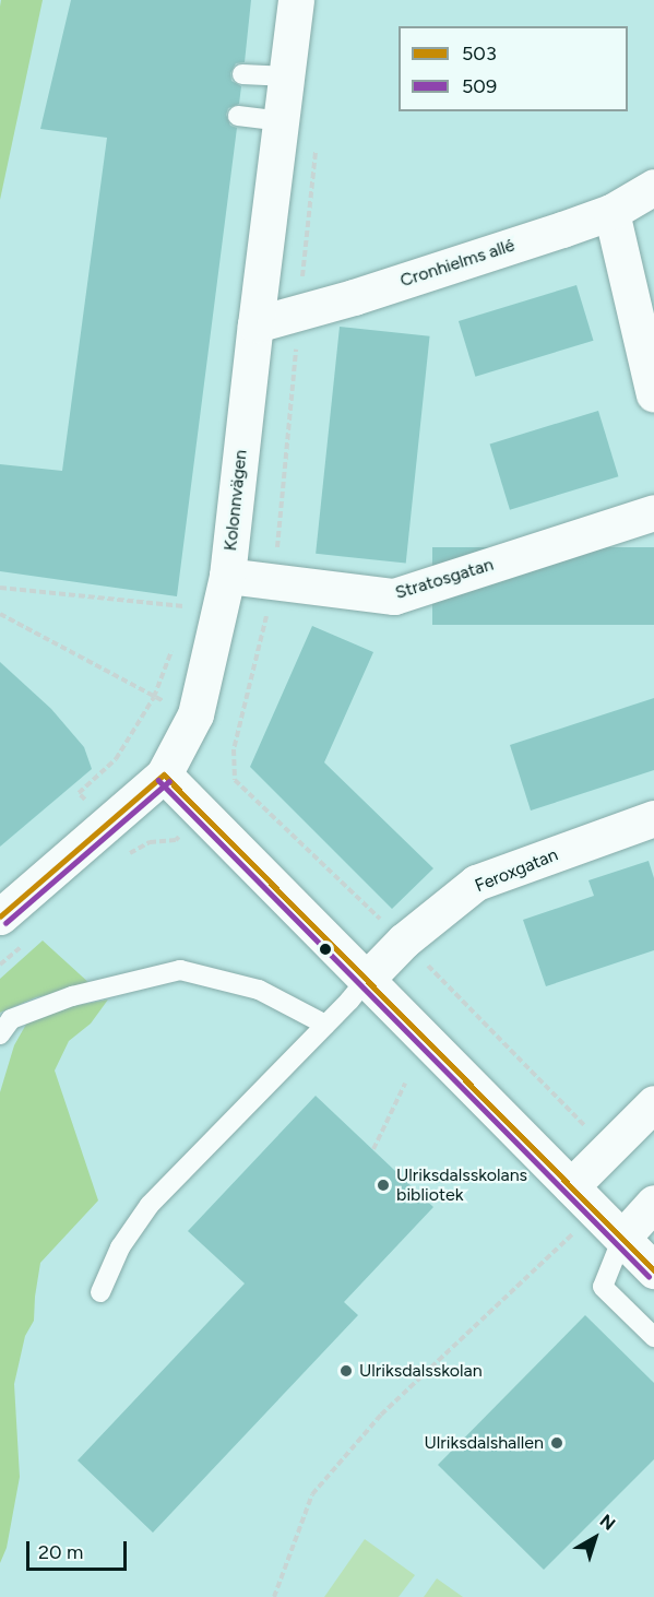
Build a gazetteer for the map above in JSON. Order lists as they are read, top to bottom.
{
  "streets": {
    "street": [
      "Cronhielms allé",
      "Kolonnvägen",
      "Stratosgatan",
      "Feroxgatan"
    ]
  },
  "crossings": [
    ["Cronhielms allé", "Kolonnvägen"],
    ["Kolonnvägen", "Stratosgatan"]
  ],
  "places": ["Ulriksdalsskolans bibliotek", "Ulriksdalsskolan", "Ulriksdalshallen"],
  "lines": ["transit line 503", "transit line 509"],
  "legend": ["503", "509"],
  "scale_bar": "20 m",
  "north": "top right"
}
